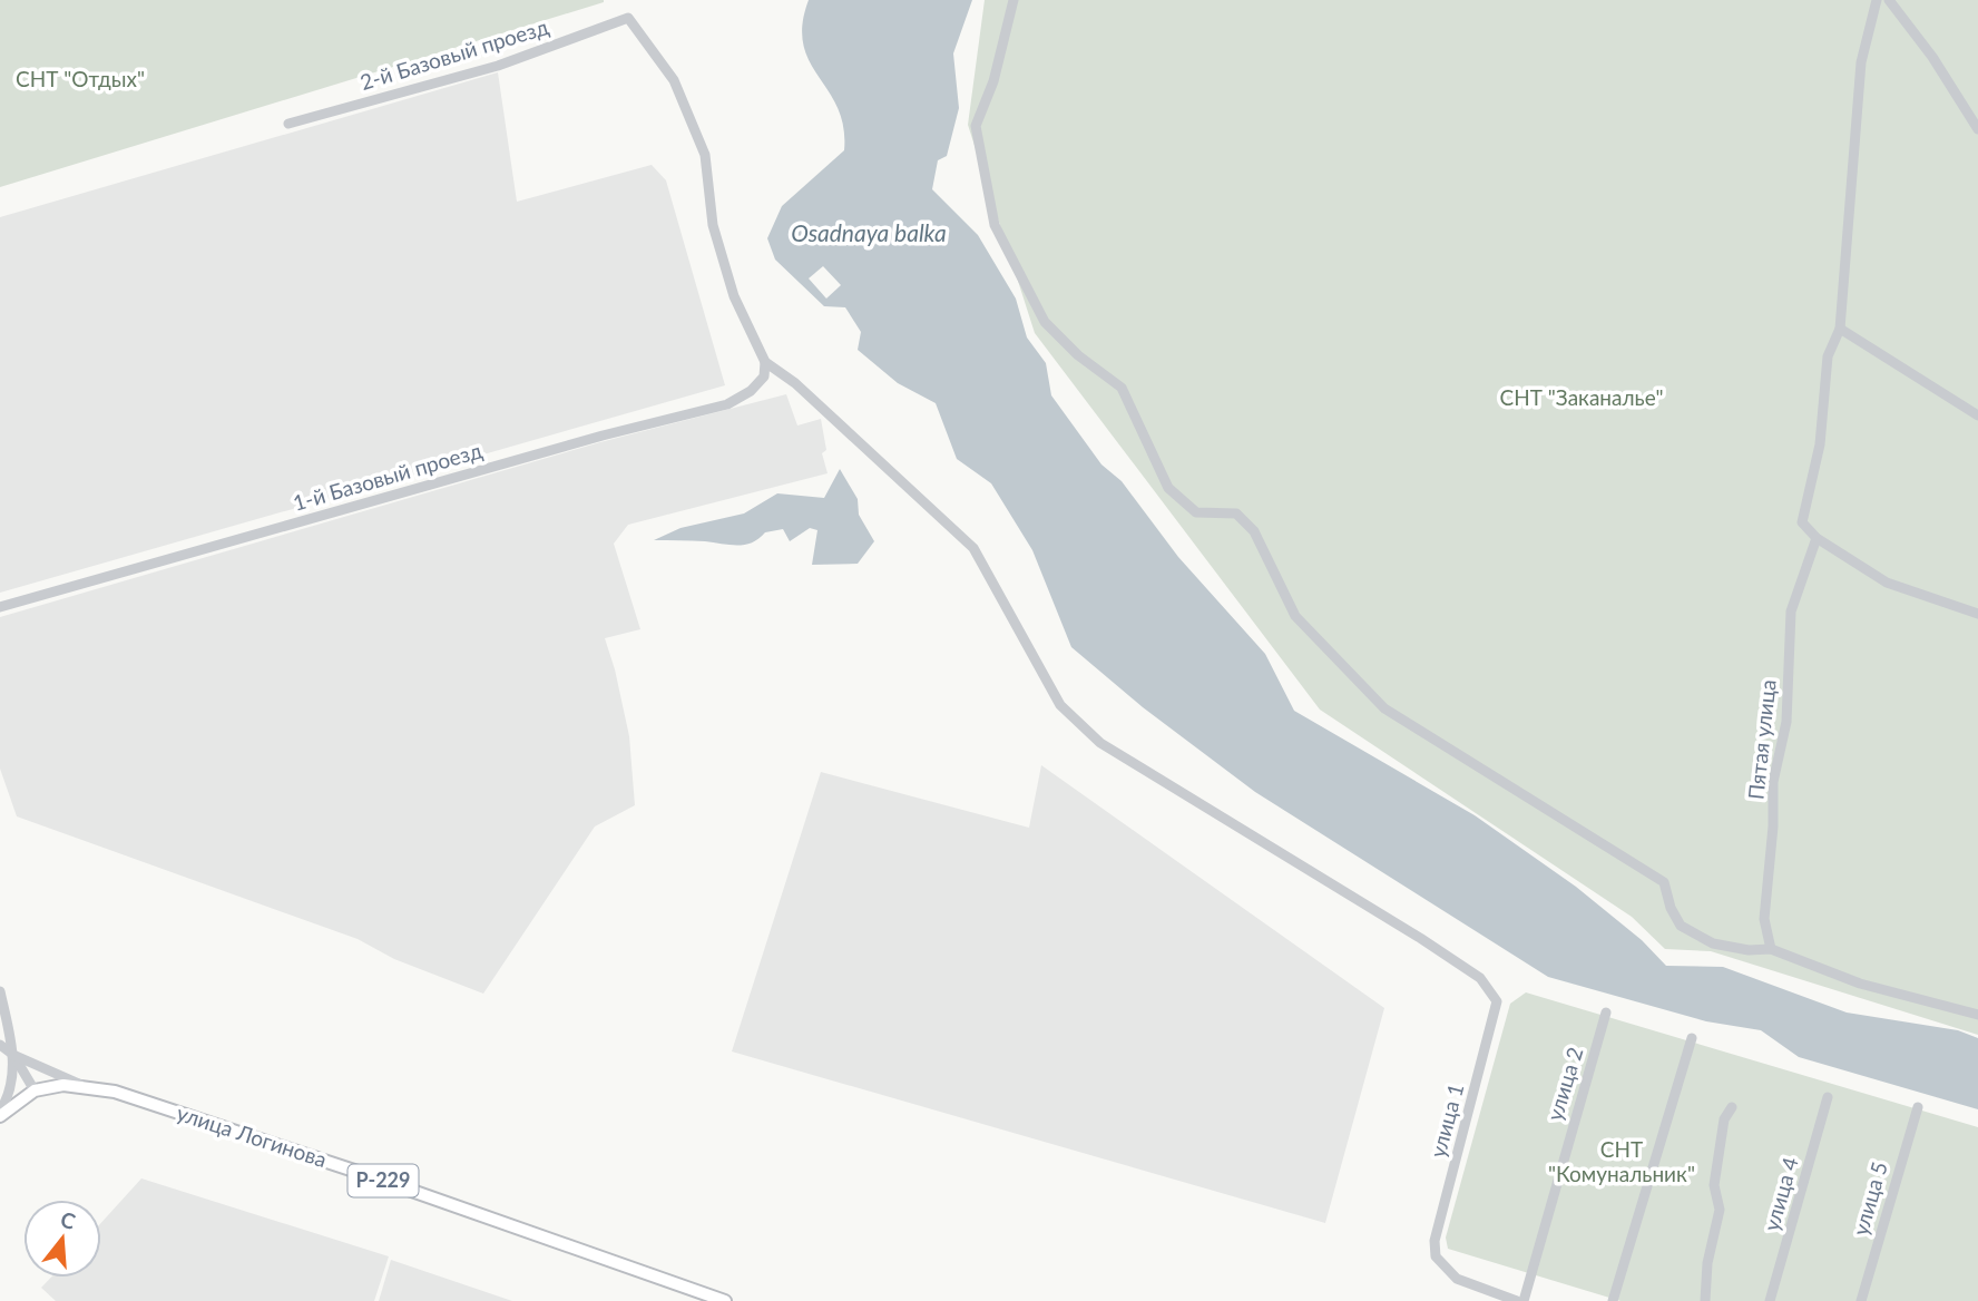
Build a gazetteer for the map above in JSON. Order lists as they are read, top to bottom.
{
  "streets": {
    "main road": ["улица Логинова", "Р-229"],
    "street": [
      "2-й Базовый проезд",
      "1-й Базовый проезд",
      "Пятая улица",
      "улица 2",
      "улица 1",
      "улица 4",
      "улица 5"
    ]
  },
  "crossings": [
    ["2-й Базовый проезд", "1-й Базовый проезд"],
    ["2-й Базовый проезд", "улица 1"],
    ["1-й Базовый проезд", "улица 1"]
  ],
  "water": ["Osadnaya balka"],
  "parks": ["СНТ \"Отдых\"", "СНТ \"Заканалье\"", "СНТ \"Комунальник\""],
  "north": "top"
}
